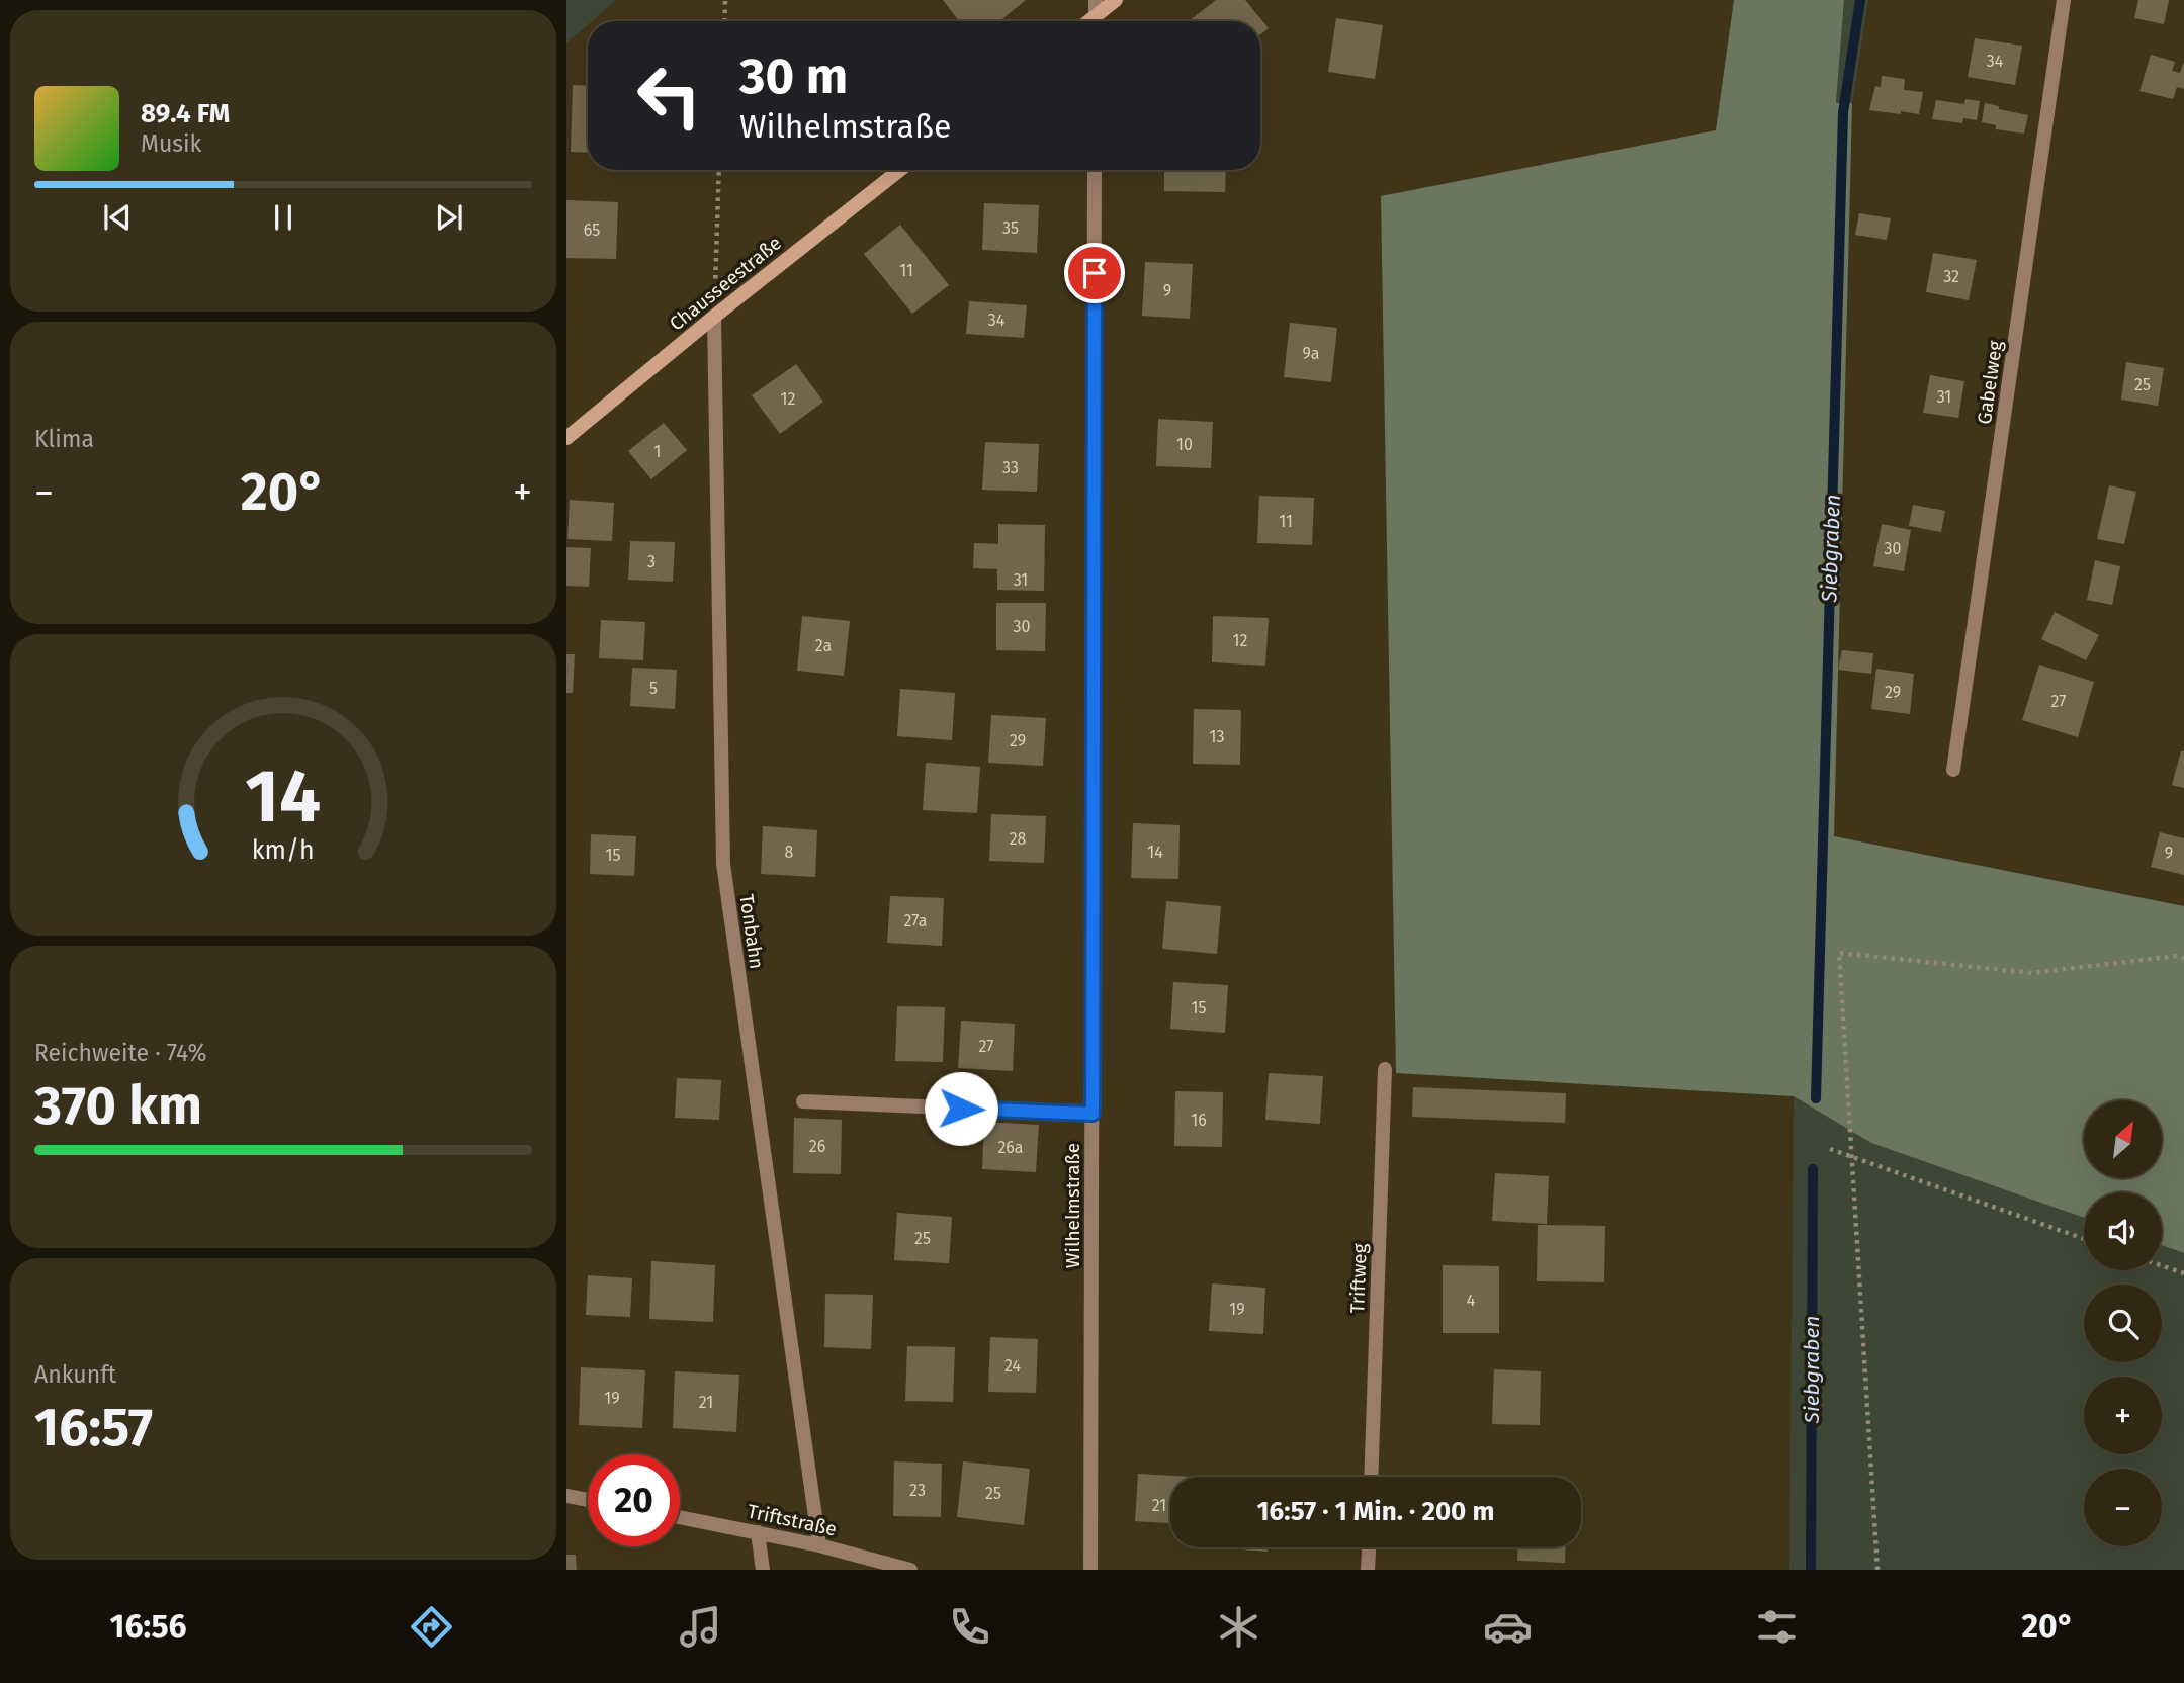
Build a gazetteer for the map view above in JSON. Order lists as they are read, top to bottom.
{
  "streets": {
    "main road": ["Chausseestraße"],
    "street": [
      "Gabelweg",
      "Tonbahn",
      "Wilhelmstraße",
      "Triftweg",
      "Triftstraße"
    ]
  },
  "crossings": [
    ["Chausseestraße", "Tonbahn"],
    ["Tonbahn", "Triftstraße"]
  ],
  "water": ["Siebgraben"],
  "house_numbers": [
    "34",
    "35",
    "65",
    "11",
    "32",
    "9",
    "34",
    "9a",
    "25",
    "31",
    "12",
    "10",
    "1",
    "33",
    "11",
    "30",
    "3",
    "31",
    "30",
    "12",
    "2a",
    "5",
    "29",
    "27",
    "13",
    "29",
    "28",
    "8",
    "14",
    "9",
    "15",
    "27a",
    "15",
    "27",
    "16",
    "26",
    "26a",
    "25",
    "4",
    "19",
    "24",
    "19",
    "21",
    "23",
    "25",
    "21"
  ],
  "north": "top right",
  "page": {
    "turn": ["30 m", "Wilhelmstraße"],
    "song": ["89.4 FM", "Musik"],
    "tile": [
      "Klima",
      ["Reichweite · 74%", "370 km"],
      ["Ankunft", "16:57"]
    ],
    "heat": ["−", "20°", "+"],
    "map_buttons": ["+", "−"],
    "limit": "20",
    "trip": "16:57 · 1 Min. · 200 m",
    "tabs": ["16:56", "20°"],
    "gauge": ["14", "km/h"]
  }
}
